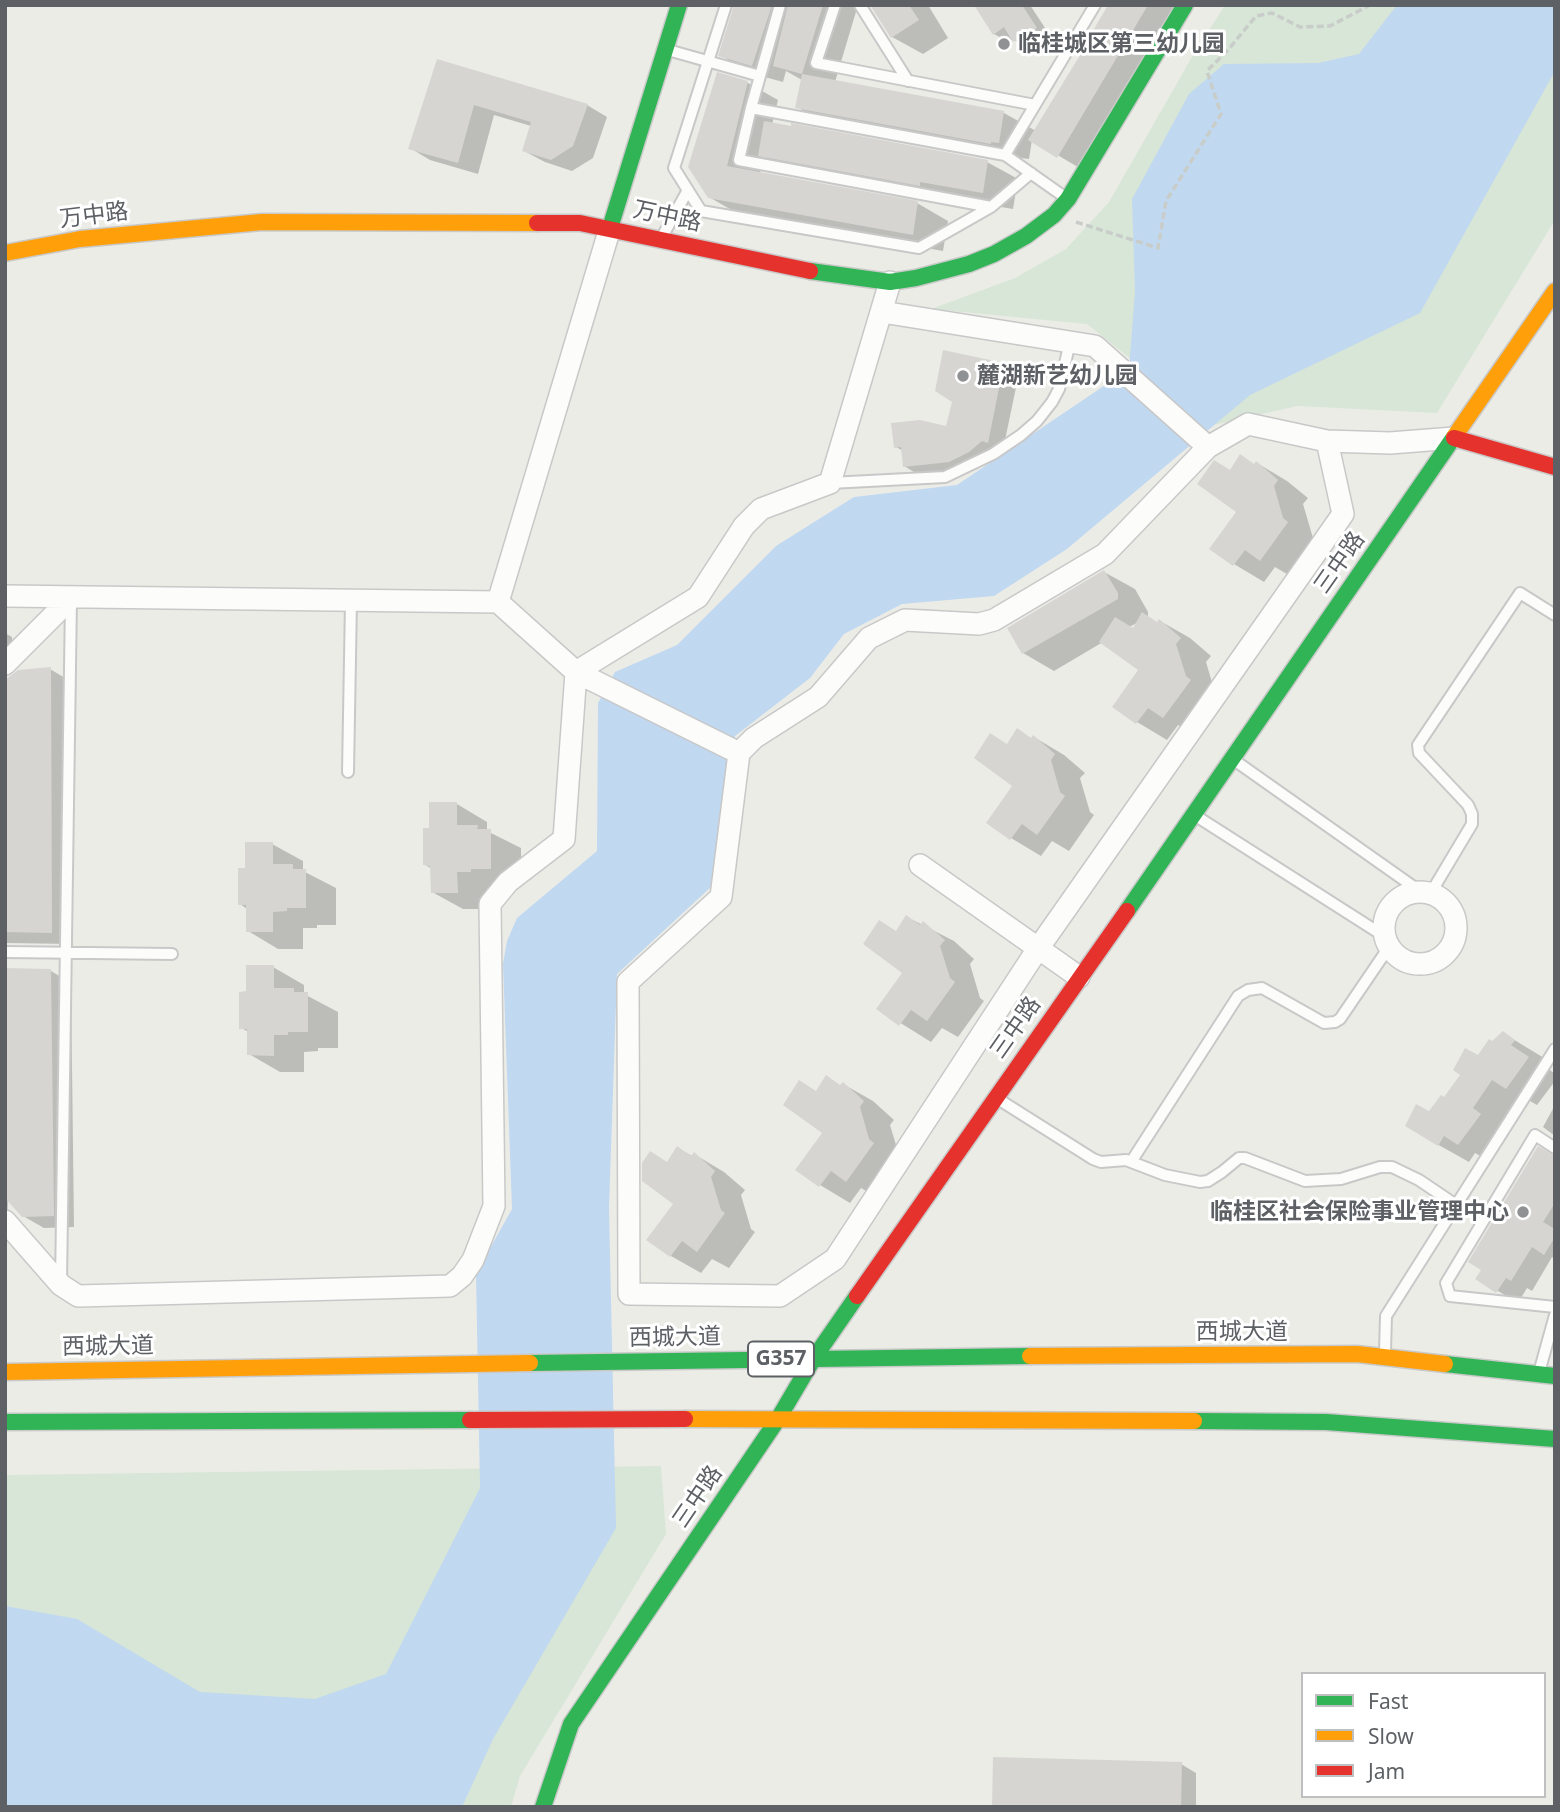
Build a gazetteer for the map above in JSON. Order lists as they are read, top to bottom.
{
  "streets": {
    "main road": [
      "万中路",
      "三中路",
      "西城大道",
      "G357"
    ]
  },
  "crossings": [
    ["三中路", "西城大道"]
  ],
  "places": ["临桂城区第三幼儿园", "麓湖新艺幼儿园", "临桂区社会保险事业管理中心"],
  "legend": ["Fast", "Slow", "Jam"]
}
